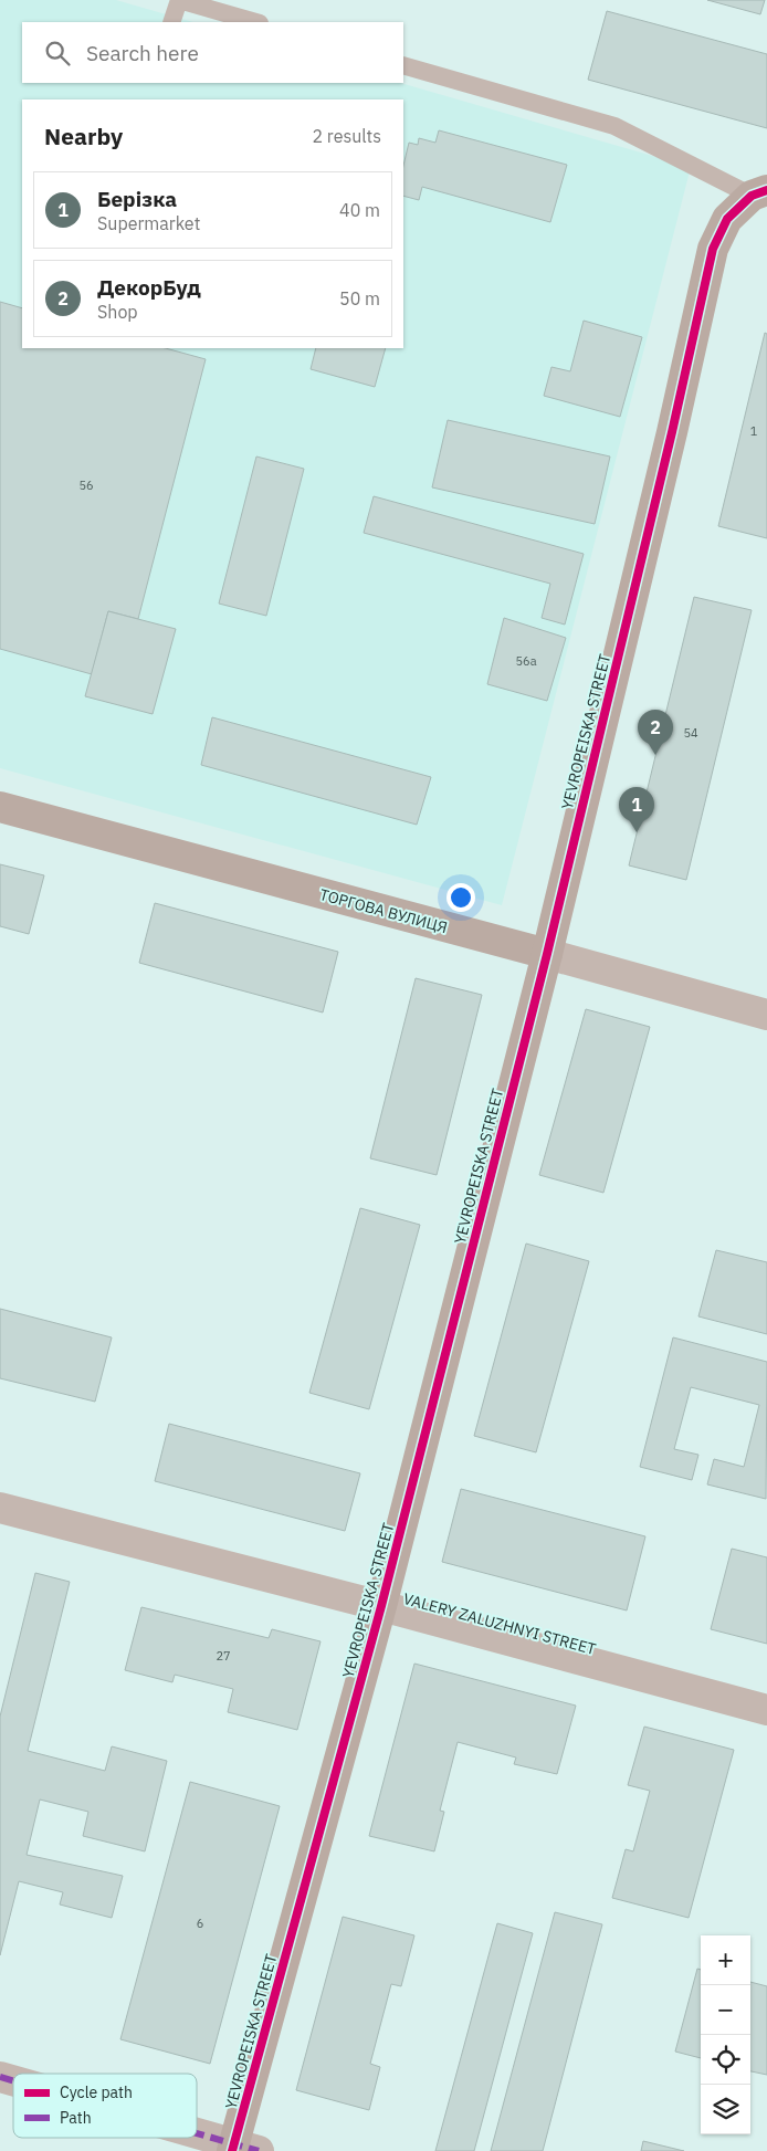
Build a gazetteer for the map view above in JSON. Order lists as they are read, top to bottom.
{
  "streets": {
    "street": ["YEVROPEISKA STREET", "ТОРГОВА ВУЛИЦЯ", "VALERY ZALUZHNYI STREET"]
  },
  "crossings": [
    ["YEVROPEISKA STREET", "ТОРГОВА ВУЛИЦЯ"],
    ["YEVROPEISKA STREET", "VALERY ZALUZHNYI STREET"]
  ],
  "house_numbers": [
    "1",
    "56",
    "56а",
    "54",
    "27",
    "6"
  ],
  "legend": ["Cycle path", "Path"],
  "page": {
    "search": "Search here",
    "heading": ["Nearby", "2 results"],
    "list": [
      {
        "mark": "1",
        "name": "Берізка",
        "note": "Supermarket",
        "value": "40 m"
      },
      {
        "mark": "2",
        "name": "ДекорБуд",
        "note": "Shop",
        "value": "50 m"
      }
    ],
    "pins": ["2", "1"],
    "map_buttons": ["+", "−"]
  }
}
